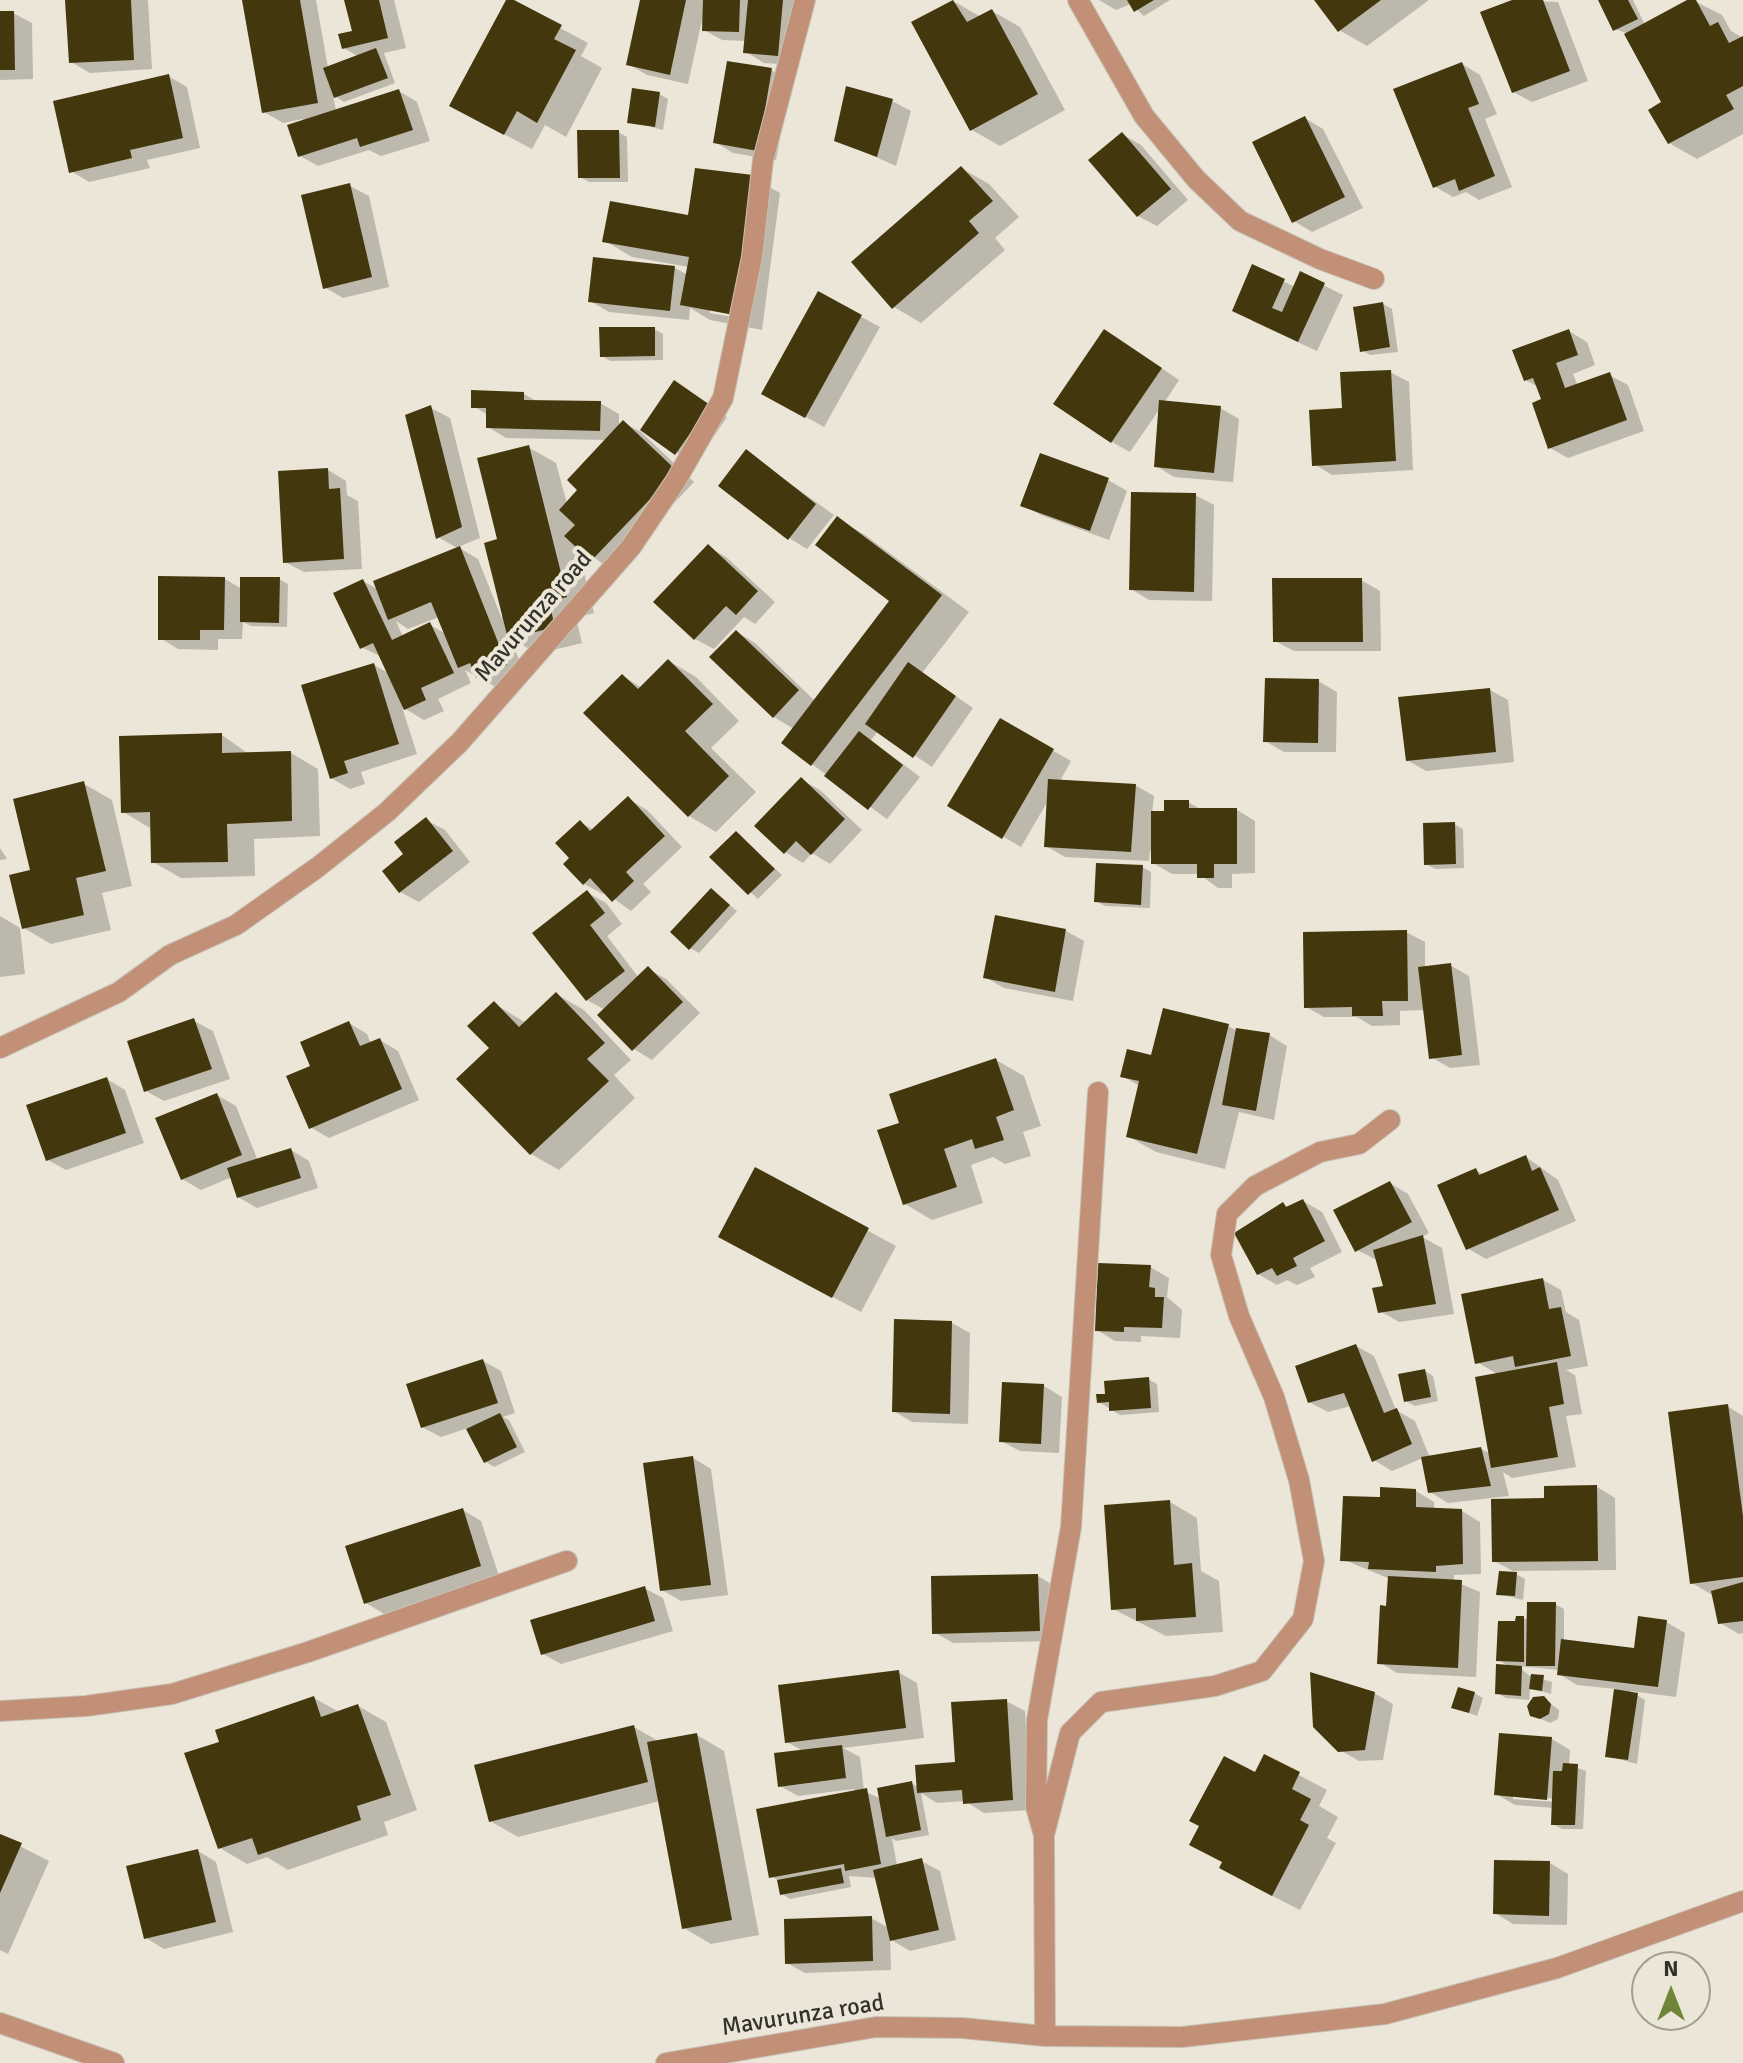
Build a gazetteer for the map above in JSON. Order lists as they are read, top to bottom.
{
  "streets": {
    "street": ["Mavurunza road"]
  },
  "north": "top"
}
